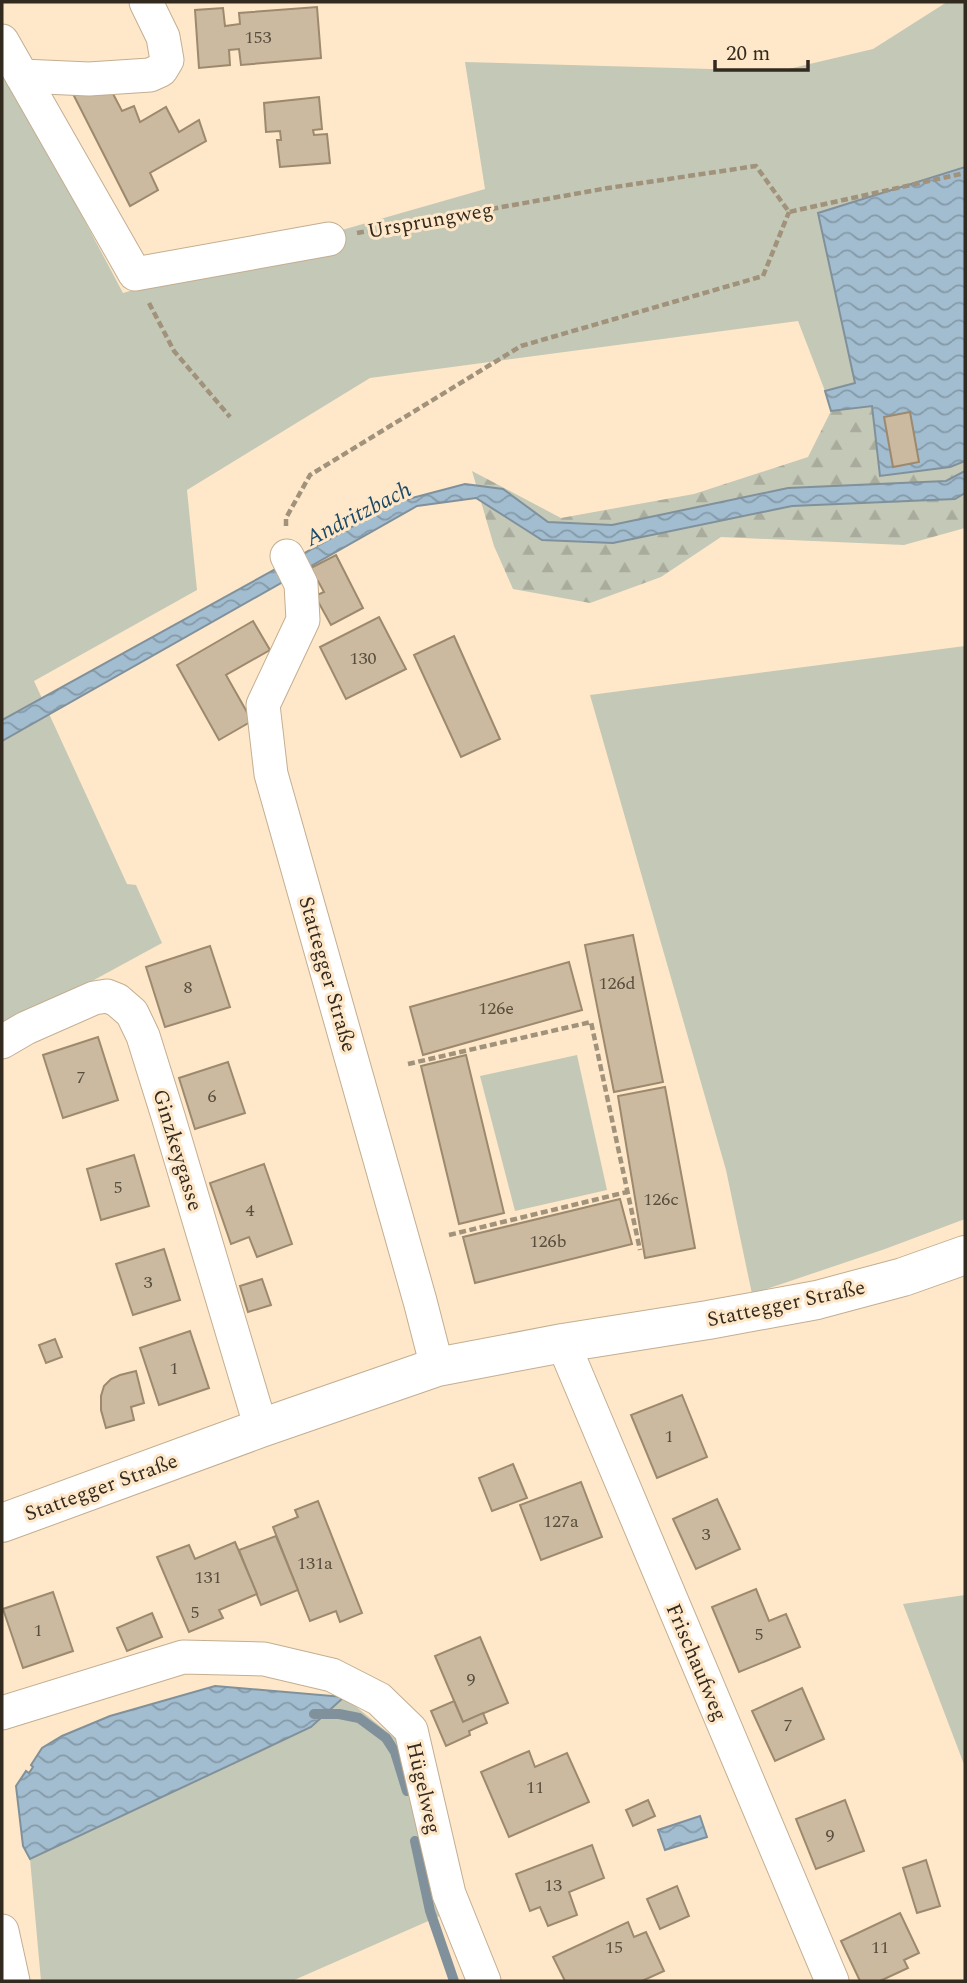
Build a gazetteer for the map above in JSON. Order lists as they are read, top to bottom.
{
  "streets": {
    "main road": ["Stattegger Straße"],
    "street": ["Ginzkeygasse", "Frischaufweg", "Hügelweg"],
    "path": ["Ursprungweg"]
  },
  "crossings": [
    ["Stattegger Straße", "Ginzkeygasse"],
    ["Stattegger Straße", "Frischaufweg"]
  ],
  "water": ["Andritzbach"],
  "house_numbers": [
    "153",
    "130",
    "126d",
    "8",
    "126e",
    "7",
    "6",
    "5",
    "126c",
    "4",
    "126b",
    "3",
    "1",
    "1",
    "127a",
    "3",
    "131a",
    "131",
    "5",
    "1",
    "5",
    "9",
    "7",
    "11",
    "9",
    "13",
    "15",
    "11"
  ],
  "scale_bar": "20 m"
}
